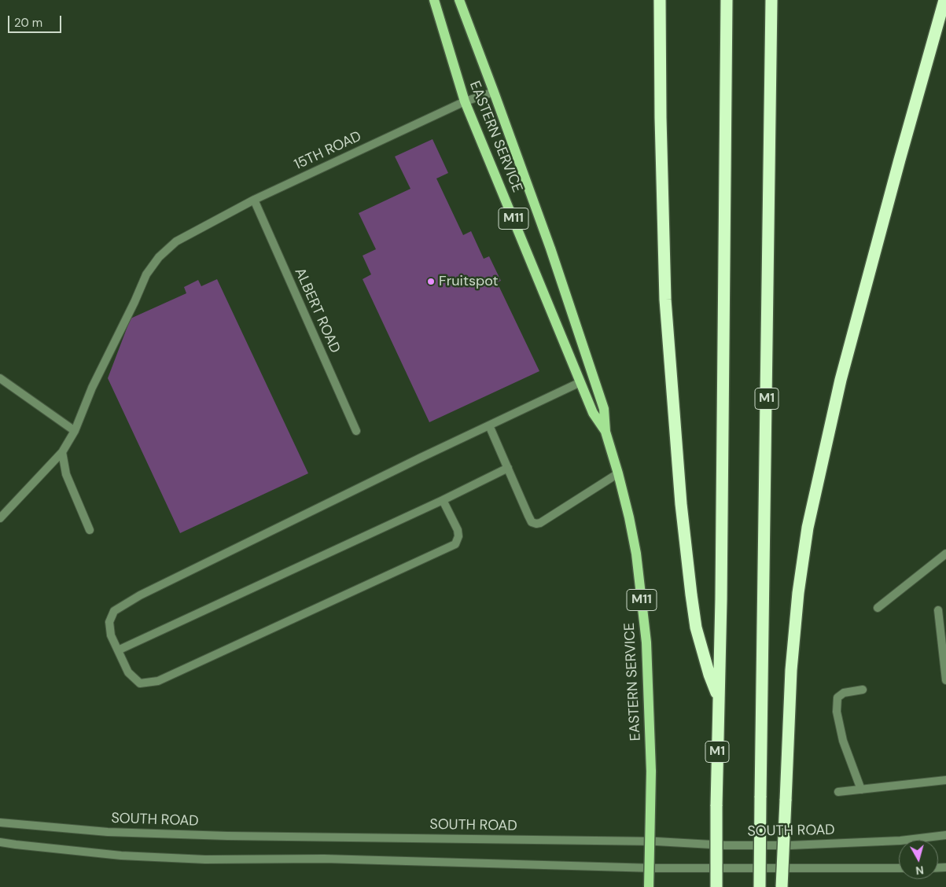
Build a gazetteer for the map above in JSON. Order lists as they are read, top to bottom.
{
  "streets": {
    "highway": ["M1"],
    "main road": ["EASTERN SERVICE", "M11"],
    "street": ["15TH ROAD", "ALBERT ROAD", "SOUTH ROAD"]
  },
  "crossings": [
    ["EASTERN SERVICE", "15TH ROAD"],
    ["15TH ROAD", "ALBERT ROAD"]
  ],
  "places": ["Fruitspot"],
  "scale_bar": "20 m",
  "north": "bottom"
}
